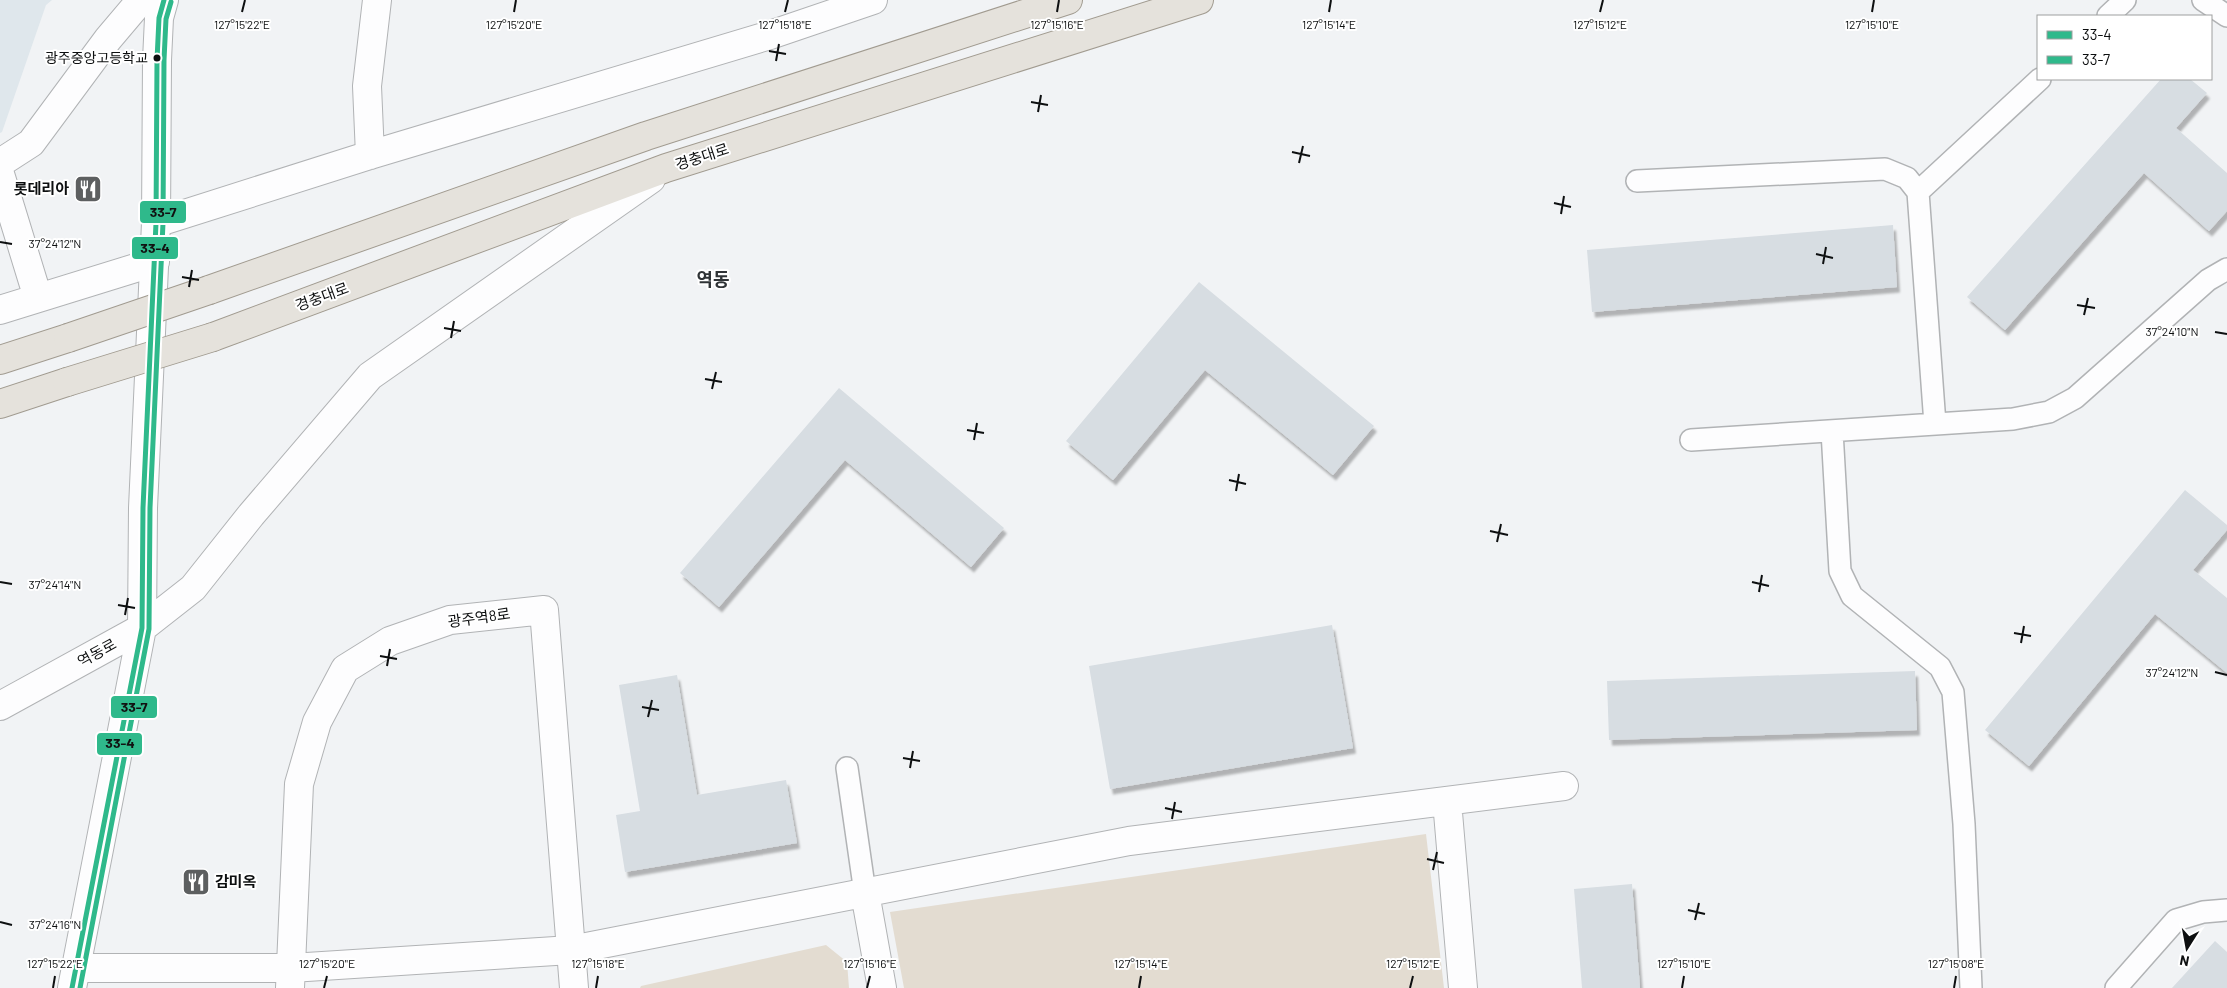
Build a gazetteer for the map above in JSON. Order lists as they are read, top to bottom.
{
  "streets": {
    "main road": ["경충대로"],
    "street": ["광주역8로", "역동로"]
  },
  "crossings": [
    ["경충대로", "역동로"]
  ],
  "districts": ["역동"],
  "places": {
    "other": ["광주중앙고등학교"],
    "restaurant": ["롯데리아", "감미옥"]
  },
  "lines": ["transit line 33-4", "transit line 33-7"],
  "legend": ["33-4", "33-7"],
  "north": "bottom",
  "coordinates": [
    "127°15'22\"E",
    "127°15'20\"E",
    "127°15'18\"E",
    "127°15'16\"E",
    "127°15'14\"E",
    "127°15'12\"E",
    "127°15'10\"E",
    "37°24'12\"N",
    "37°24'10\"N",
    "37°24'14\"N",
    "37°24'16\"N",
    "127°15'08\"E"
  ]
}
